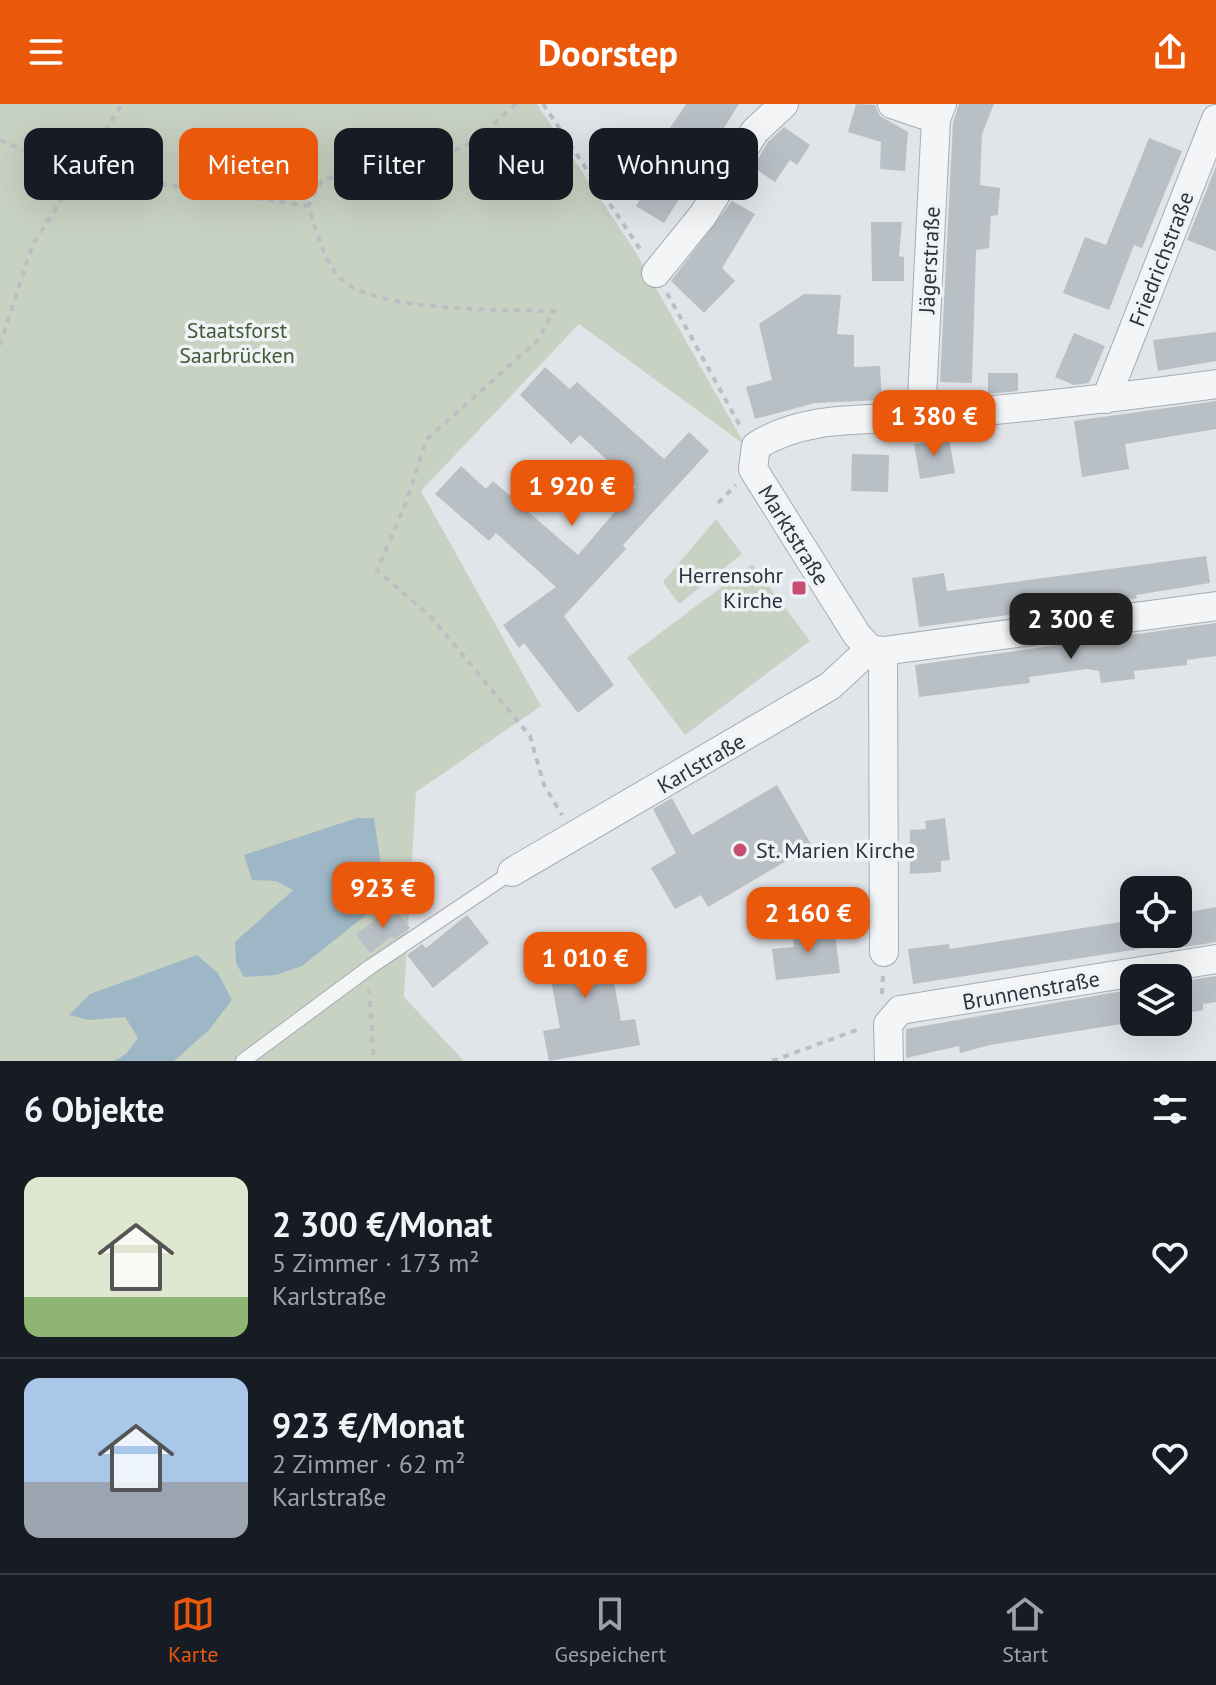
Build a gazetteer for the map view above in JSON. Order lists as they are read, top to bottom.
{
  "streets": {
    "street": [
      "Friedrichstraße",
      "Jägerstraße",
      "Marktstraße",
      "Karlstraße",
      "Brunnenstraße"
    ]
  },
  "crossings": [
    ["Friedrichstraße", "Marktstraße"],
    ["Jägerstraße", "Marktstraße"],
    ["Marktstraße", "Karlstraße"]
  ],
  "parks": ["Staatsforst Saarbrücken"],
  "places": {
    "transit": ["Herrensohr Kirche"],
    "other": ["St. Marien Kirche"]
  },
  "page": {
    "header": "Doorstep",
    "chip": [
      "Kaufen",
      "Mieten",
      "Filter",
      "Neu",
      "Wohnung"
    ],
    "price": [
      "1 380 €",
      "1 920 €",
      "2 300 €",
      "923 €",
      "2 160 €",
      "1 010 €"
    ],
    "heading": "6 Objekte",
    "list": [
      {
        "name": "2 300 €/Monat",
        "note": "5 Zimmer · 173 m² · Karlstraße"
      },
      {
        "name": "923 €/Monat",
        "note": "2 Zimmer · 62 m² · Karlstraße"
      }
    ],
    "tabs": ["Karte", "Gespeichert", "Start"]
  }
}
